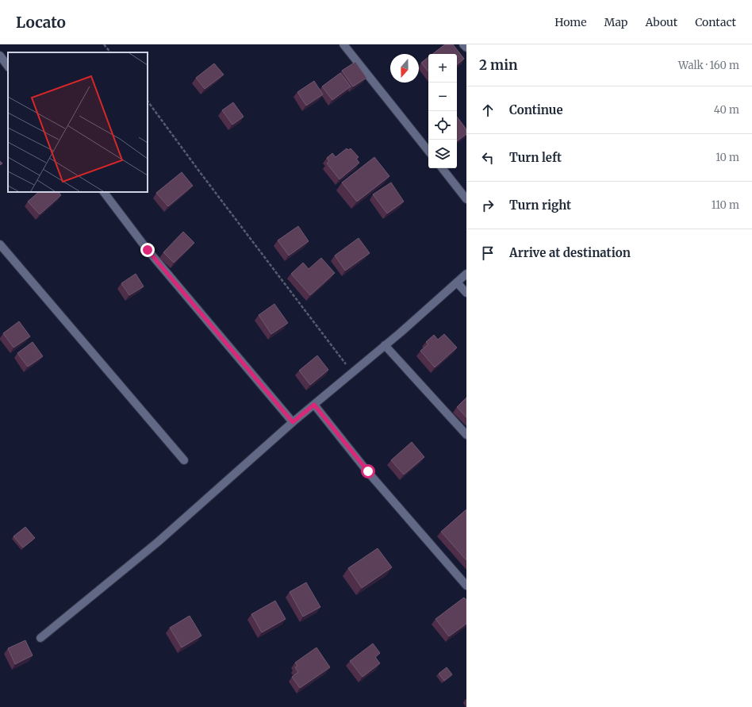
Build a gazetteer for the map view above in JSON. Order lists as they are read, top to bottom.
{
  "north": "bottom",
  "page": {
    "header": "Locato",
    "nav": [
      "Home",
      "Map",
      "About",
      "Contact"
    ],
    "heading": ["2 min", "Walk · 160 m"],
    "map_buttons": ["+", "−"],
    "list": [
      ["Continue", "40 m"],
      ["Turn left", "10 m"],
      ["Turn right", "110 m"],
      "Arrive at destination"
    ]
  }
}
